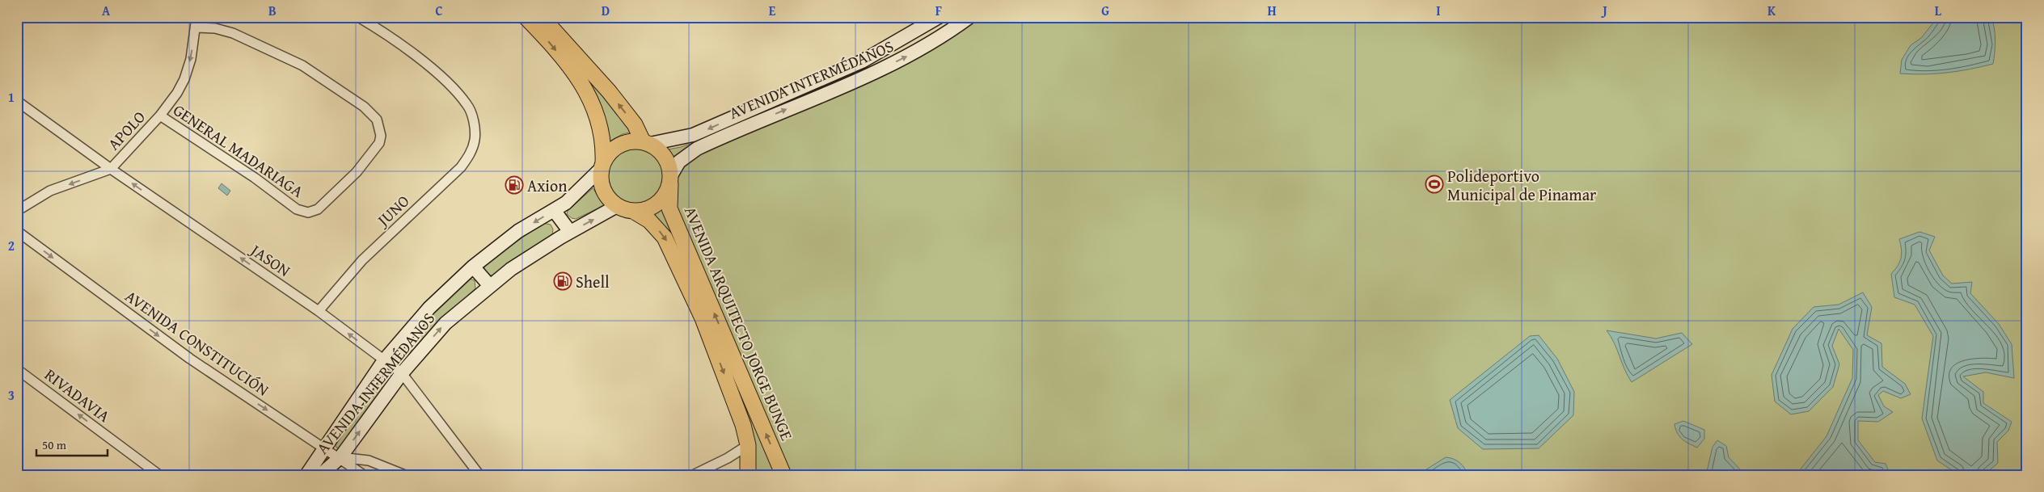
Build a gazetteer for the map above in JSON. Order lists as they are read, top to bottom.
{
  "streets": {
    "main road": ["AVENIDA INTERMÉDANOS", "AVENIDA ARQUITECTO JORGE BUNGE"],
    "street": [
      "APOLO",
      "GENERAL MADARIAGA",
      "JUNO",
      "JASON",
      "AVENIDA CONSTITUCIÓN",
      "RIVADAVIA"
    ]
  },
  "crossings": [
    ["AVENIDA INTERMÉDANOS", "JASON"],
    ["AVENIDA INTERMÉDANOS", "AVENIDA ARQUITECTO JORGE BUNGE"],
    ["AVENIDA INTERMÉDANOS", "AVENIDA CONSTITUCIÓN"],
    ["APOLO", "GENERAL MADARIAGA"],
    ["APOLO", "JASON"],
    ["JUNO", "JASON"]
  ],
  "one_way": [
    "APOLO",
    "JASON",
    "AVENIDA CONSTITUCIÓN",
    "RIVADAVIA"
  ],
  "places": {
    "sports": ["Polideportivo Municipal de Pinamar"],
    "fuel station": ["Axion", "Shell"]
  },
  "scale_bar": "50 m",
  "grid": {
    "columns": [
      "A",
      "B",
      "C",
      "D",
      "E",
      "F",
      "G",
      "H",
      "I",
      "J",
      "K",
      "L"
    ],
    "rows": ["1", "2", "3"]
  }
}
